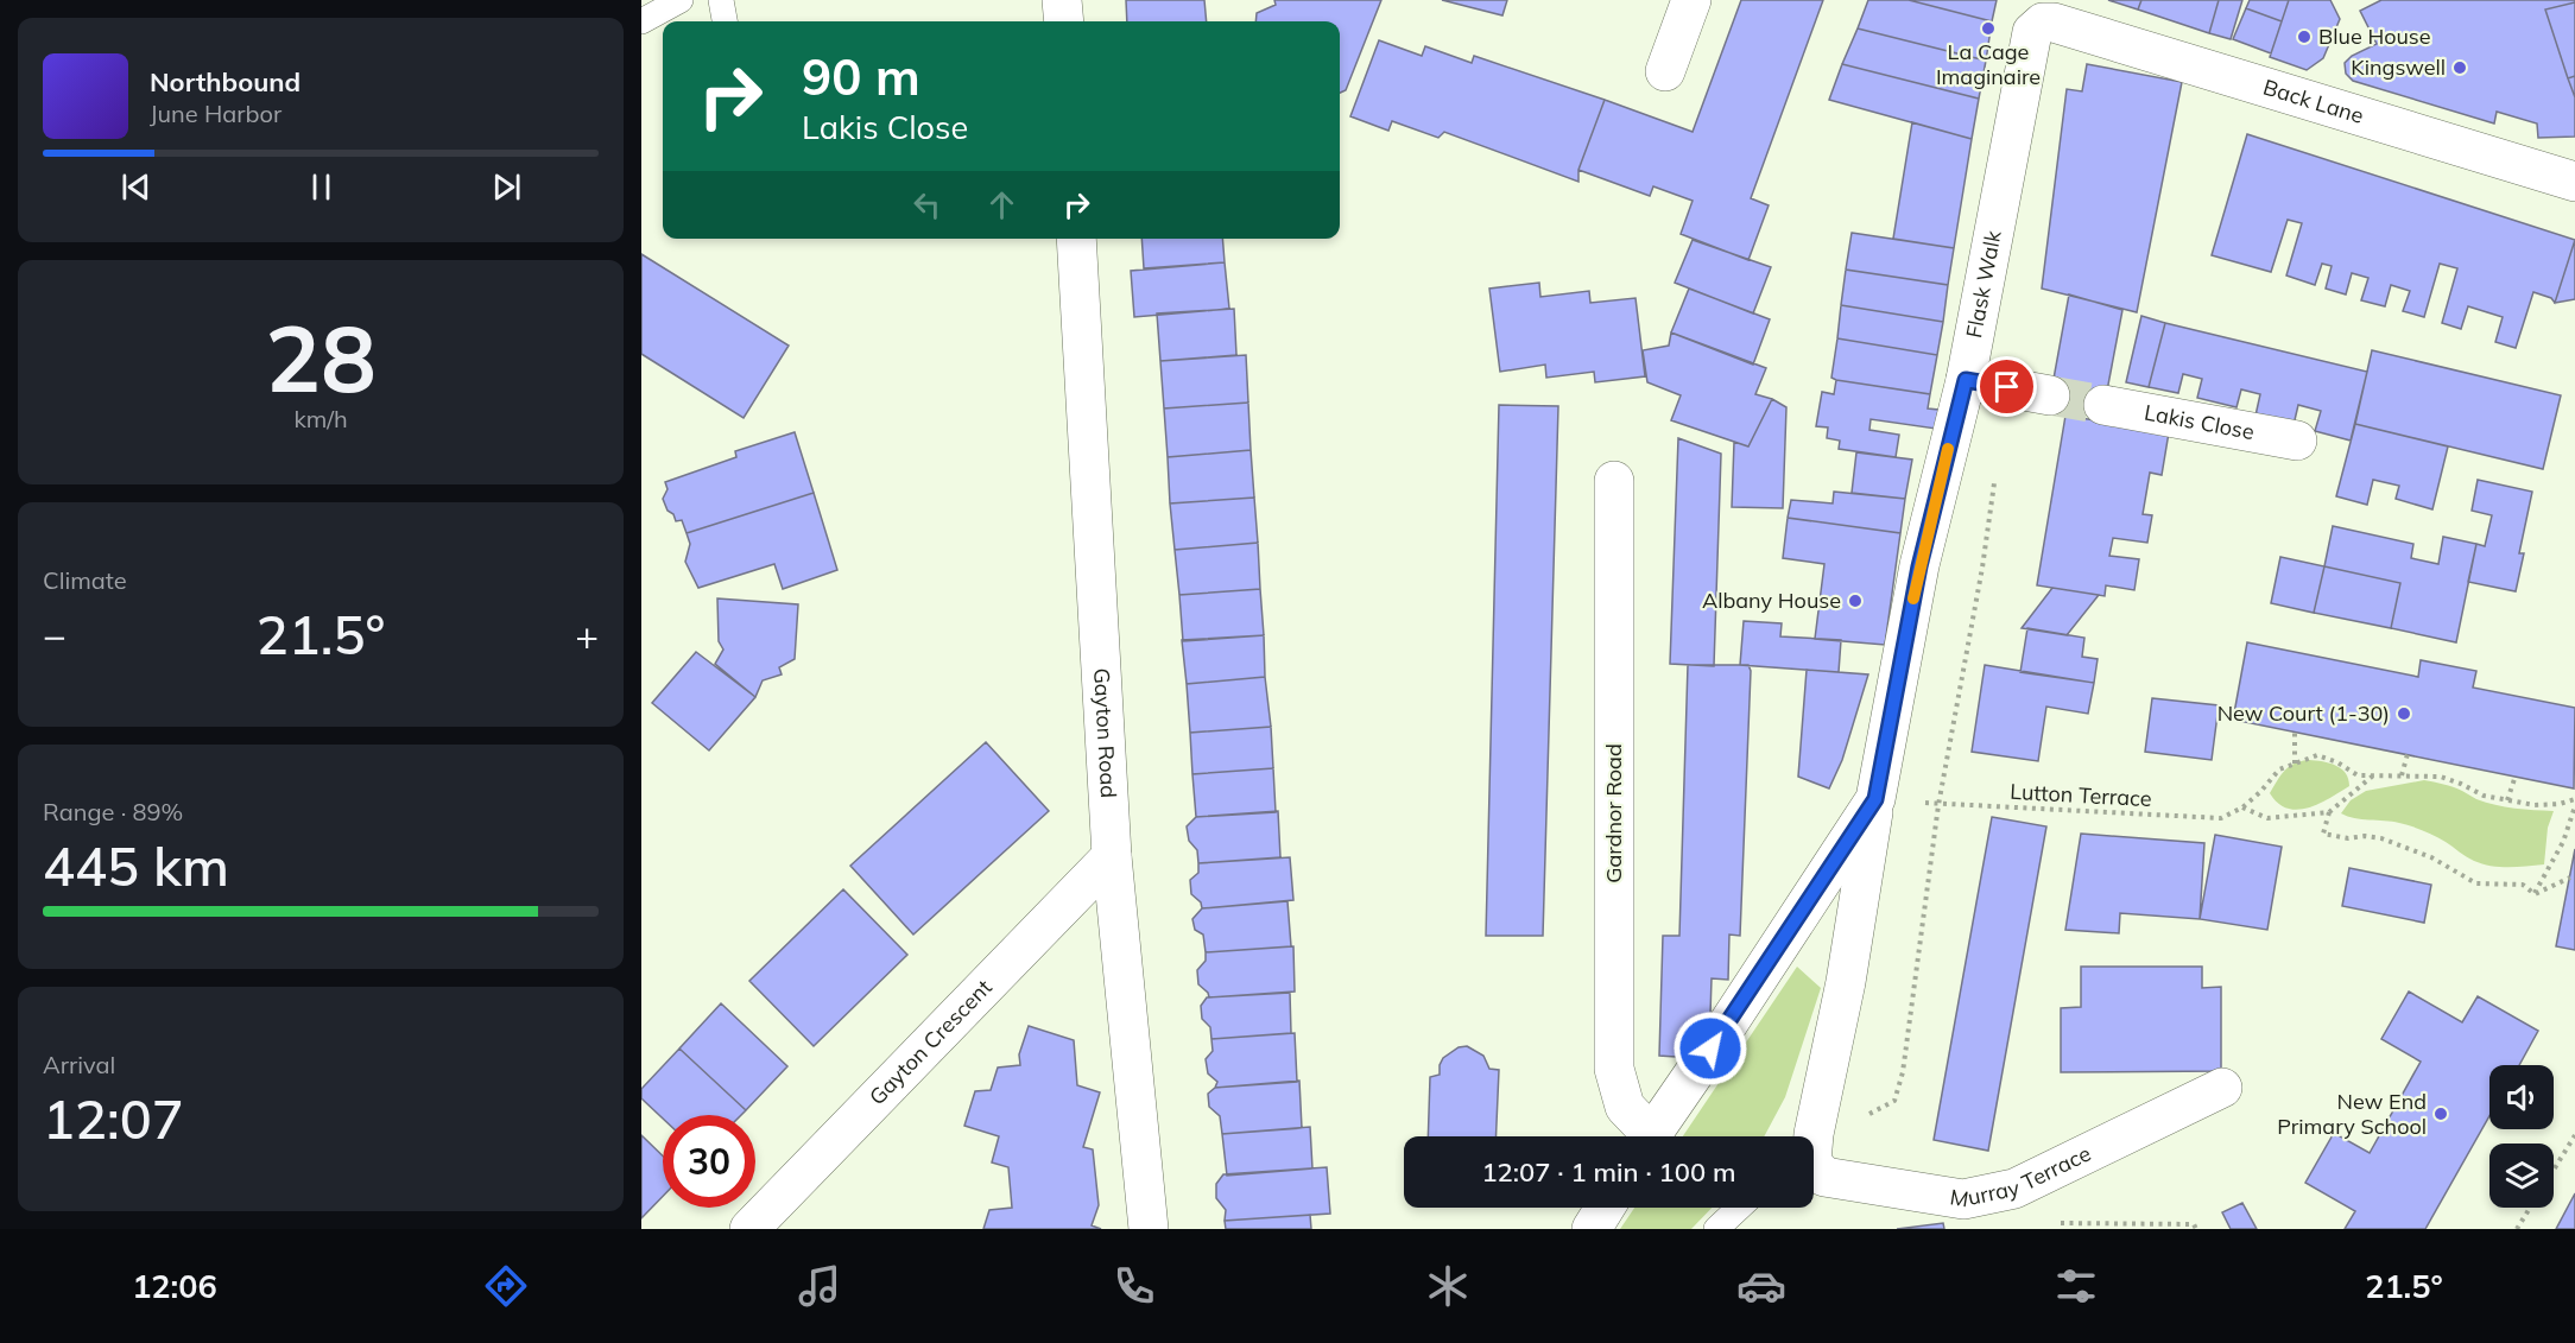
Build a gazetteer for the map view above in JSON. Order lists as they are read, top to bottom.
{
  "streets": {
    "street": [
      "Back Lane",
      "Flask Walk",
      "Lakis Close",
      "Gayton Road",
      "Gardnor Road",
      "Gayton Crescent",
      "Murray Terrace"
    ],
    "path": ["Lutton Terrace"]
  },
  "crossings": [
    ["Back Lane", "Flask Walk"],
    ["Gayton Road", "Gayton Crescent"]
  ],
  "places": [
    "La Cage Imaginaire",
    "Blue House",
    "Kingswell",
    "Albany House",
    "New Court (1-30)",
    "New End Primary School"
  ],
  "page": {
    "turn": ["90 m", "Lakis Close"],
    "song": ["Northbound", "June Harbor"],
    "tile": [
      ["28", "km/h"],
      "Climate",
      ["Range · 89%", "445 km"],
      ["Arrival", "12:07"]
    ],
    "heat": ["−", "21.5°", "+"],
    "limit": "30",
    "trip": "12:07 · 1 min · 100 m",
    "tabs": ["12:06", "21.5°"]
  }
}
